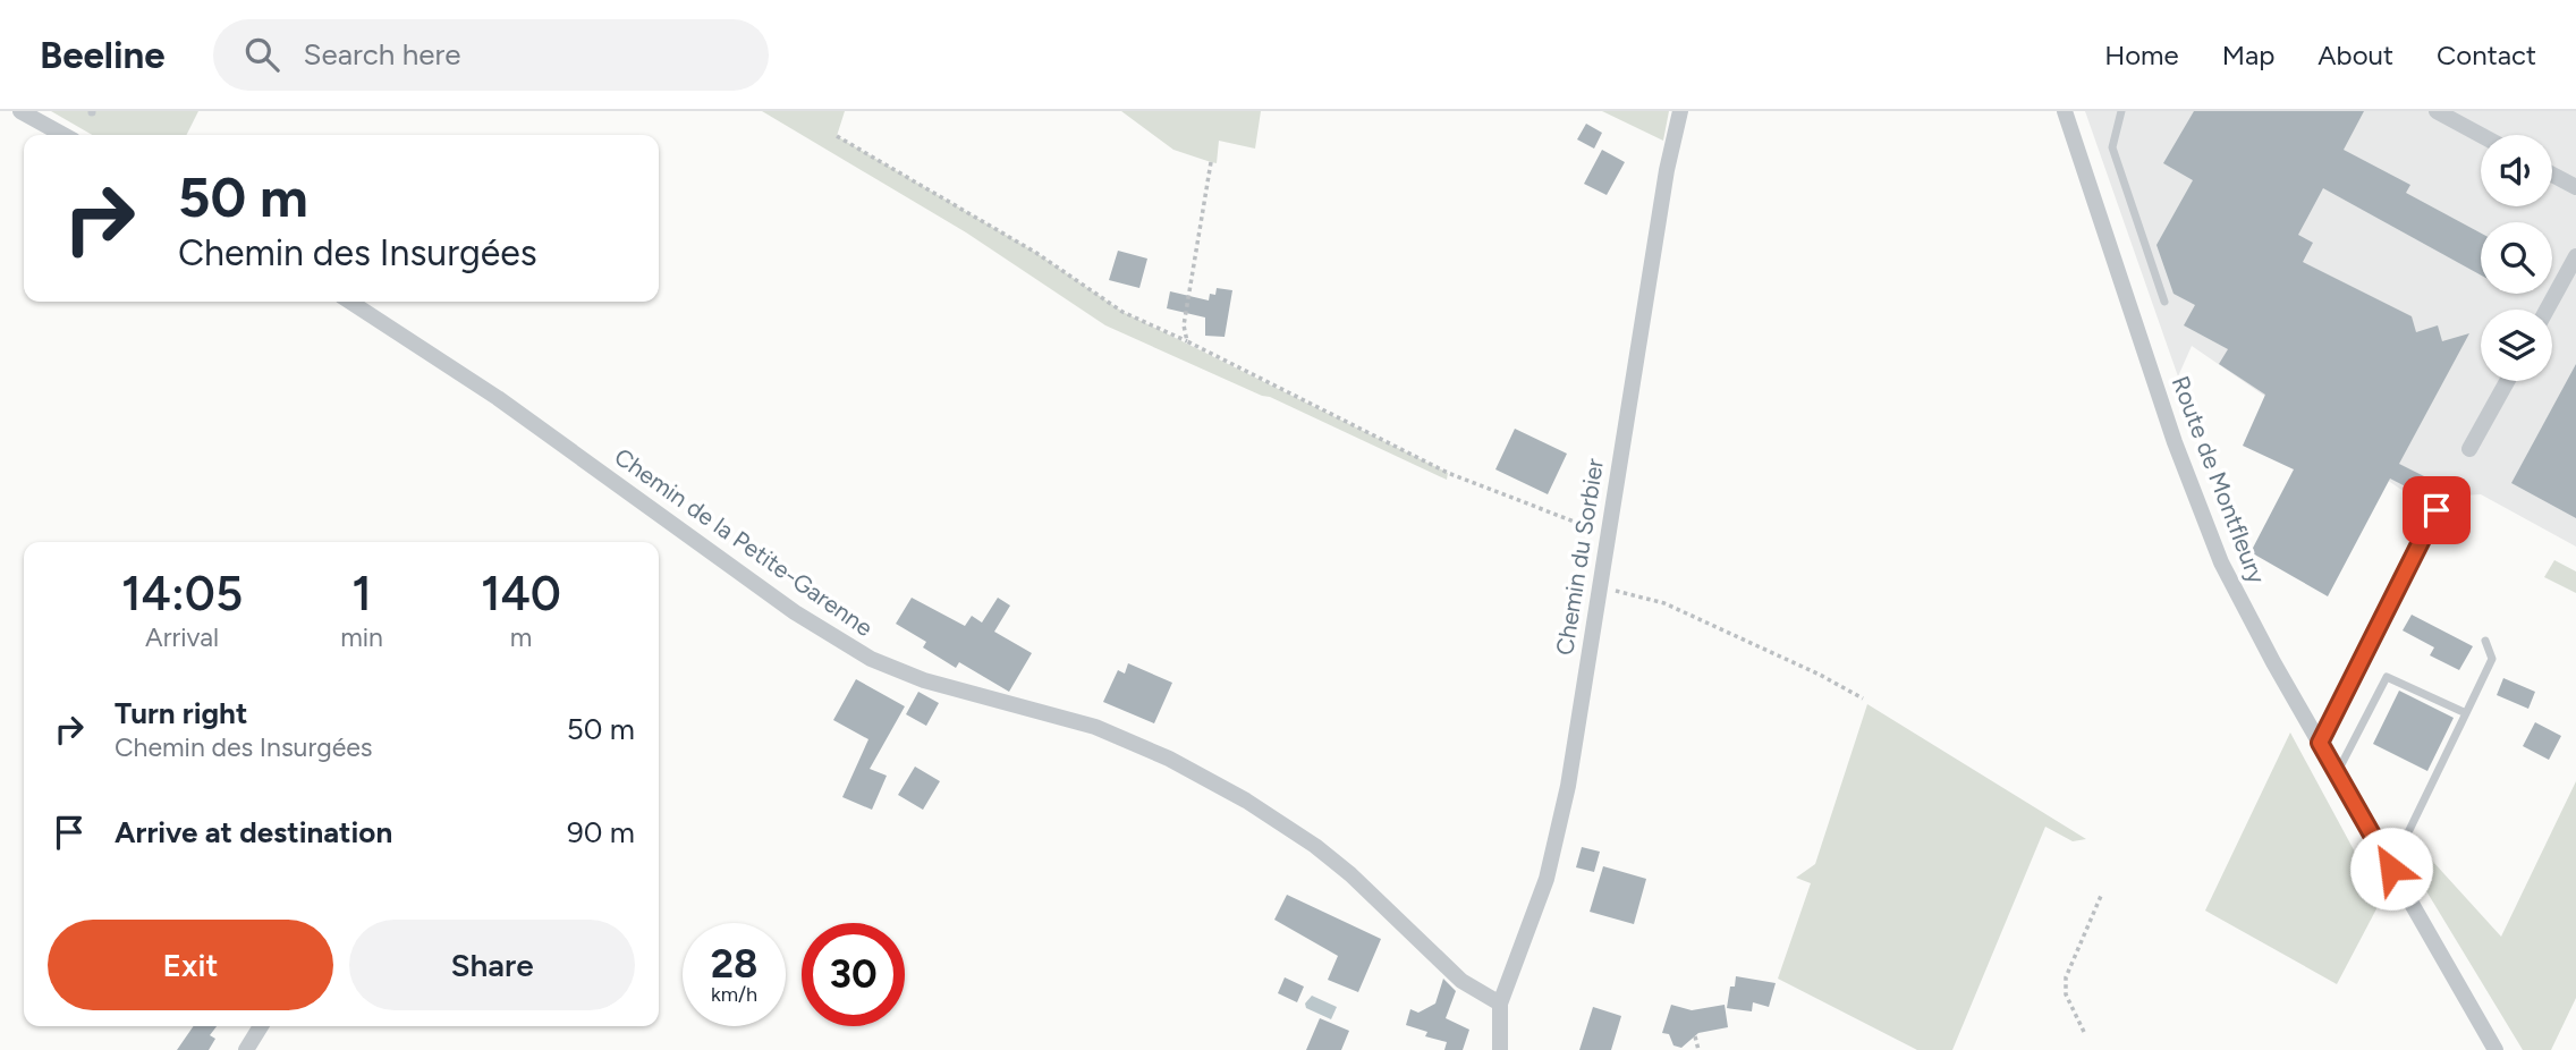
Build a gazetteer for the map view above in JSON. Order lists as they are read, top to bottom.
{
  "streets": {
    "street": ["Route de Montfleury", "Chemin de la Petite-Garenne", "Chemin du Sorbier"]
  },
  "crossings": [
    ["Chemin de la Petite-Garenne", "Chemin du Sorbier"]
  ],
  "page": {
    "header": "Beeline",
    "search": "Search here",
    "nav": [
      "Home",
      "Map",
      "About",
      "Contact"
    ],
    "turn": ["50 m", "Chemin des Insurgées"],
    "eta": [
      "14:05",
      "Arrival",
      "1",
      "min",
      "140",
      "m"
    ],
    "list": [
      {
        "name": "Turn right",
        "note": "Chemin des Insurgées",
        "value": "50 m"
      },
      {
        "name": "Arrive at destination",
        "value": "90 m"
      }
    ],
    "buttons": ["Exit", "Share"],
    "speed": "28 km/h",
    "limit": "30"
  }
}
